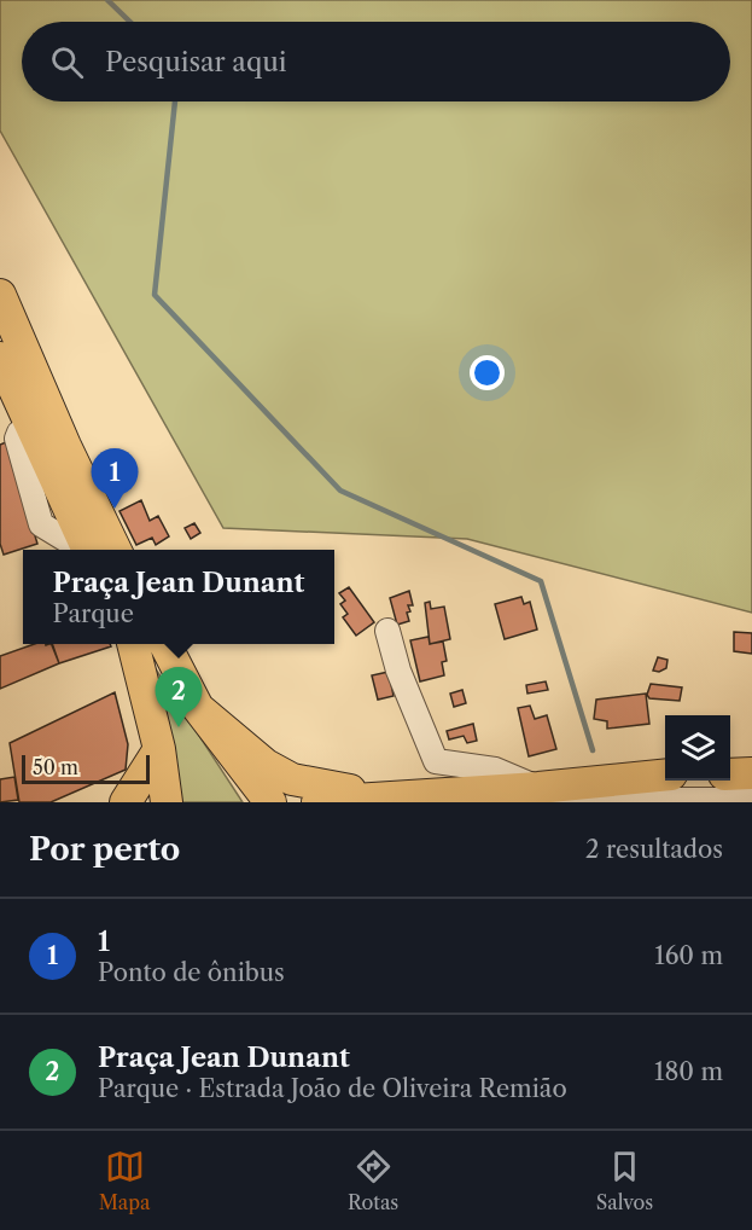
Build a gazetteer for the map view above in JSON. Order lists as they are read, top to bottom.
{
  "scale_bar": "50 m",
  "page": {
    "search": "Pesquisar aqui",
    "pins": ["1", "2"],
    "popup": ["Praça Jean Dunant", "Parque"],
    "scale": "50 m",
    "heading": ["Por perto", "2 resultados"],
    "list": [
      {
        "mark": "1",
        "name": "1",
        "note": "Ponto de ônibus",
        "value": "160 m"
      },
      {
        "mark": "2",
        "name": "Praça Jean Dunant",
        "note": "Parque · Estrada João de Oliveira Remião",
        "value": "180 m"
      }
    ],
    "nav": ["Mapa", "Rotas", "Salvos"]
  }
}
